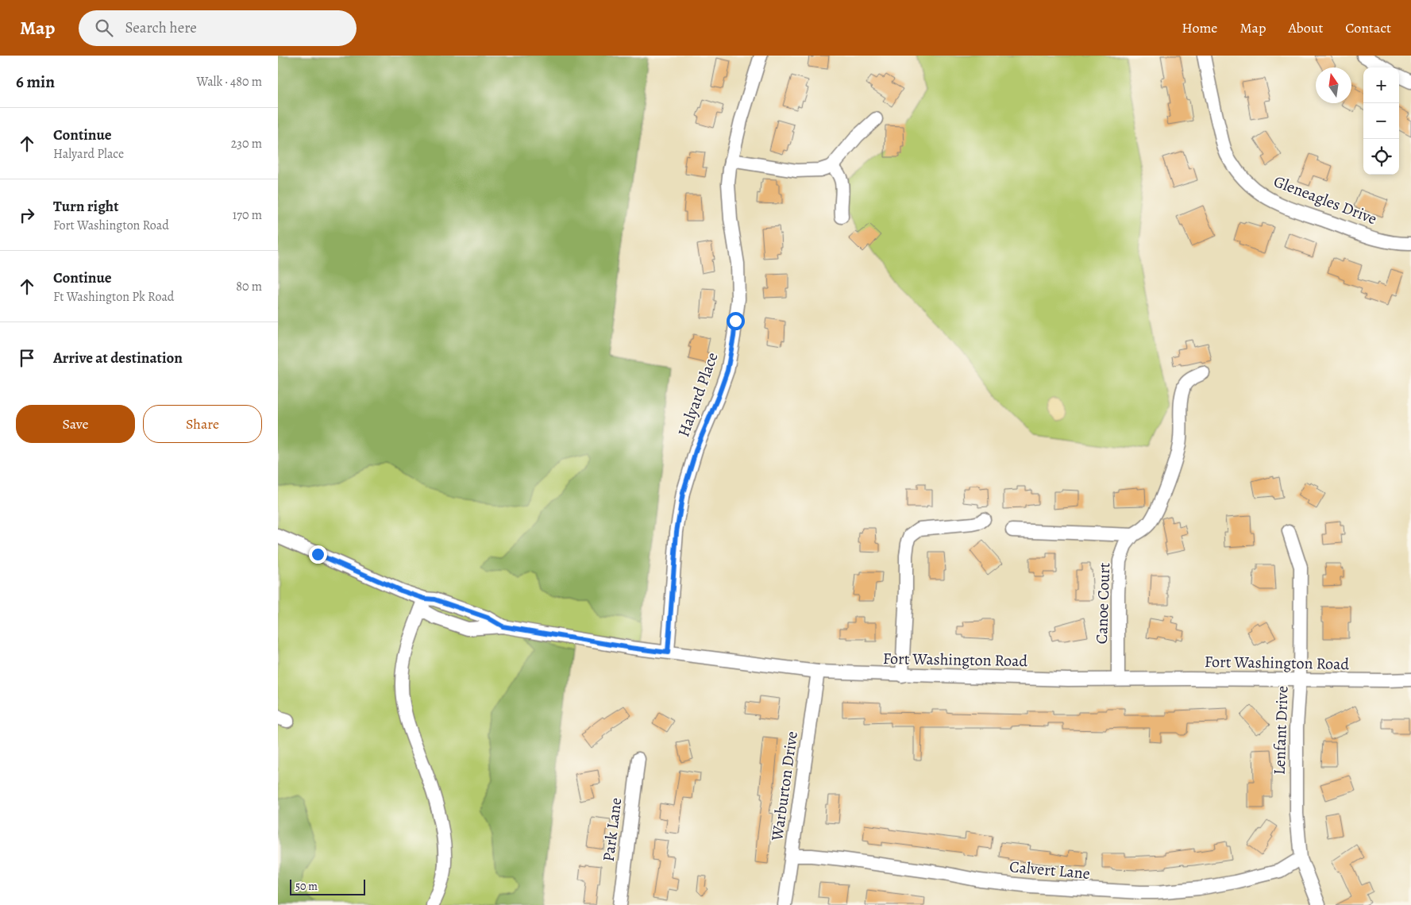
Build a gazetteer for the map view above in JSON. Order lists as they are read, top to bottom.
{
  "streets": {
    "street": [
      "Gleneagles Drive",
      "Halyard Place",
      "Canoe Court",
      "Fort Washington Road",
      "Lenfant Drive",
      "Warburton Drive",
      "Park Lane",
      "Calvert Lane"
    ]
  },
  "crossings": [
    ["Halyard Place", "Fort Washington Road"],
    ["Canoe Court", "Fort Washington Road"],
    ["Fort Washington Road", "Lenfant Drive"],
    ["Fort Washington Road", "Warburton Drive"],
    ["Lenfant Drive", "Calvert Lane"],
    ["Warburton Drive", "Calvert Lane"]
  ],
  "scale_bar": "50 m",
  "north": "top",
  "page": {
    "header": "Map",
    "search": "Search here",
    "nav": [
      "Home",
      "Map",
      "About",
      "Contact"
    ],
    "heading": ["6 min", "Walk · 480 m"],
    "map_buttons": ["+", "−"],
    "list": [
      ["Continue", "Halyard Place", "230 m"],
      ["Turn right", "Fort Washington Road", "170 m"],
      ["Continue", "Ft Washington Pk Road", "80 m"],
      "Arrive at destination"
    ],
    "buttons": ["Save", "Share"],
    "scale": "50 m"
  }
}
